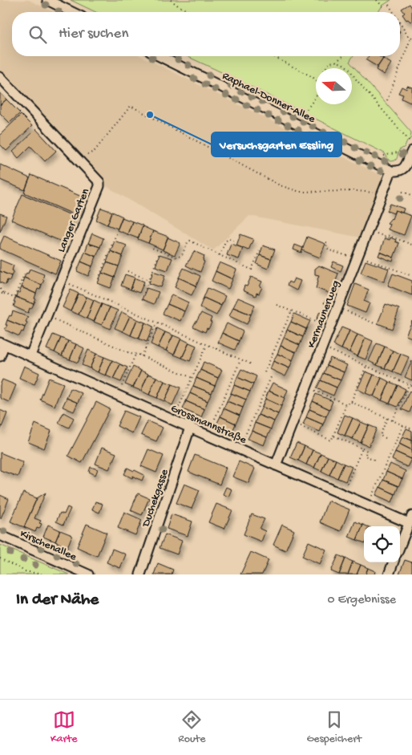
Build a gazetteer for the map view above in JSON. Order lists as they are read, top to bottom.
{
  "streets": {
    "street": [
      "Raphael-Donner-Allee",
      "Langer Garten",
      "Kermaunerweg",
      "Grossmannstraße",
      "Duchekgasse",
      "Kirschenallee"
    ]
  },
  "crossings": [
    ["Raphael-Donner-Allee", "Kermaunerweg"],
    ["Langer Garten", "Grossmannstraße"],
    ["Kermaunerweg", "Grossmannstraße"],
    ["Grossmannstraße", "Duchekgasse"]
  ],
  "places": ["Versuchsgarten Essling"],
  "north": "left",
  "page": {
    "search": "Hier suchen",
    "heading": ["In der Nähe", "0 Ergebnisse"],
    "nav": ["Karte", "Route", "Gespeichert"]
  }
}
